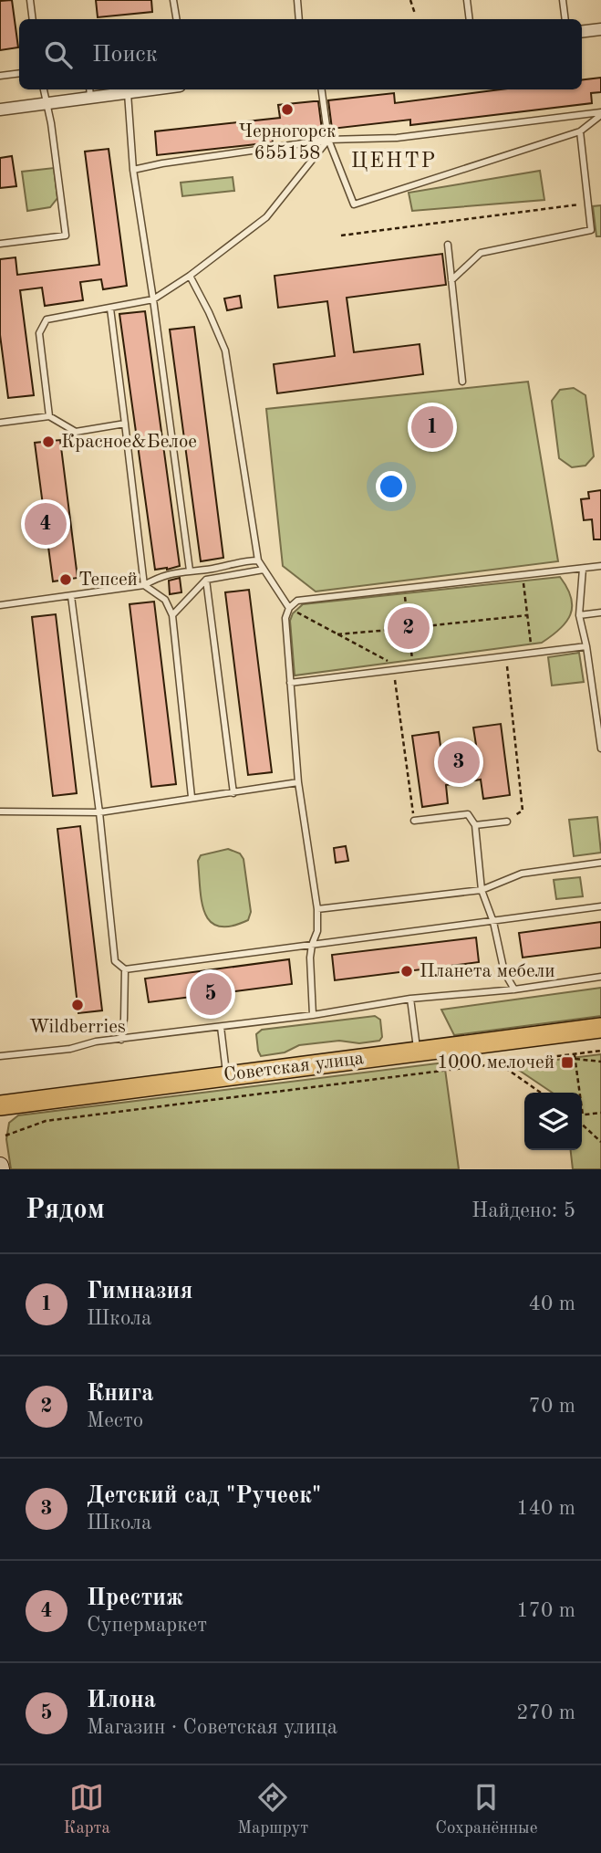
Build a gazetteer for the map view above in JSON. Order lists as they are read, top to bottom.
{
  "streets": {
    "main road": ["Советская улица"]
  },
  "districts": ["ЦЕНТР"],
  "places": {
    "other": [
      "Черногорск 655158",
      "Красное&Белое",
      "Тепсей",
      "Планета мебели",
      "Wildberries"
    ],
    "transit": ["1000 мелочей"]
  },
  "page": {
    "search": "Поиск",
    "pins": [
      "1",
      "4",
      "2",
      "3",
      "5"
    ],
    "heading": ["Рядом", "Найдено: 5"],
    "list": [
      {
        "mark": "1",
        "name": "Гимназия",
        "note": "Школа",
        "value": "40 m"
      },
      {
        "mark": "2",
        "name": "Книга",
        "note": "Место",
        "value": "70 m"
      },
      {
        "mark": "3",
        "name": "Детский сад \"Ручеек\"",
        "note": "Школа",
        "value": "140 m"
      },
      {
        "mark": "4",
        "name": "Престиж",
        "note": "Супермаркет",
        "value": "170 m"
      },
      {
        "mark": "5",
        "name": "Илона",
        "note": "Магазин · Советская улица",
        "value": "270 m"
      }
    ],
    "nav": ["Карта", "Маршрут", "Сохранённые"]
  }
}
